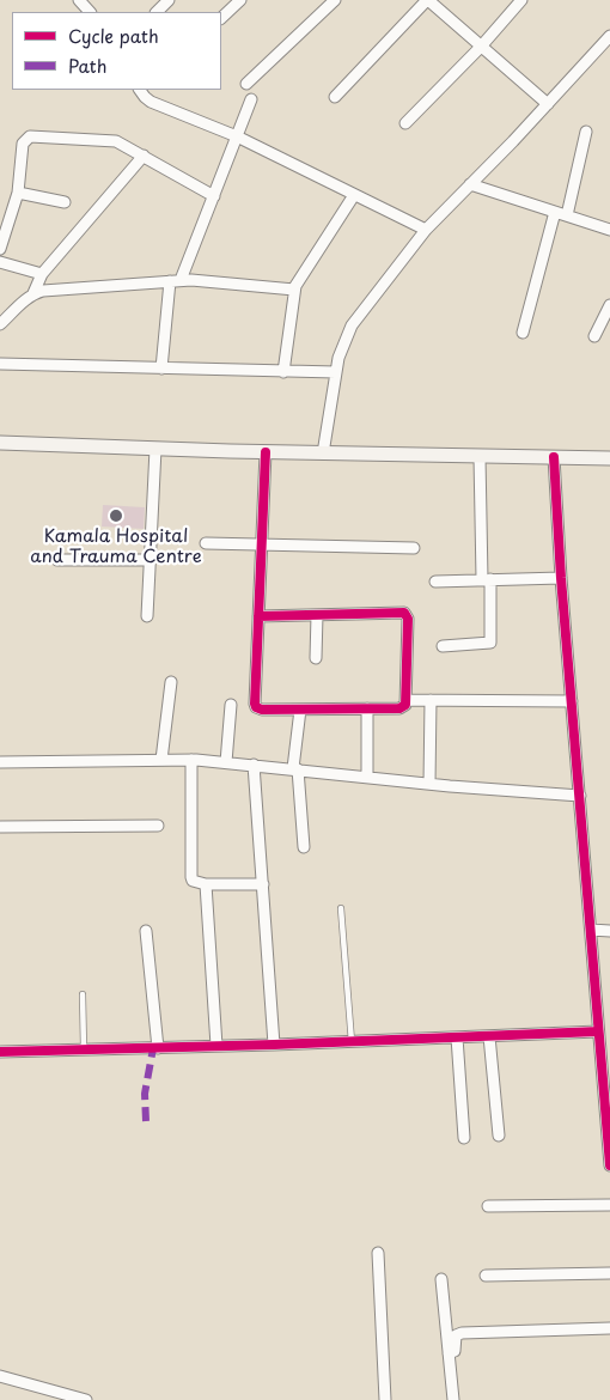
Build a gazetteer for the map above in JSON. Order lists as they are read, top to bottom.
{
  "places": ["Kamala Hospital and Trauma Centre"],
  "legend": ["Cycle path", "Path"]
}
